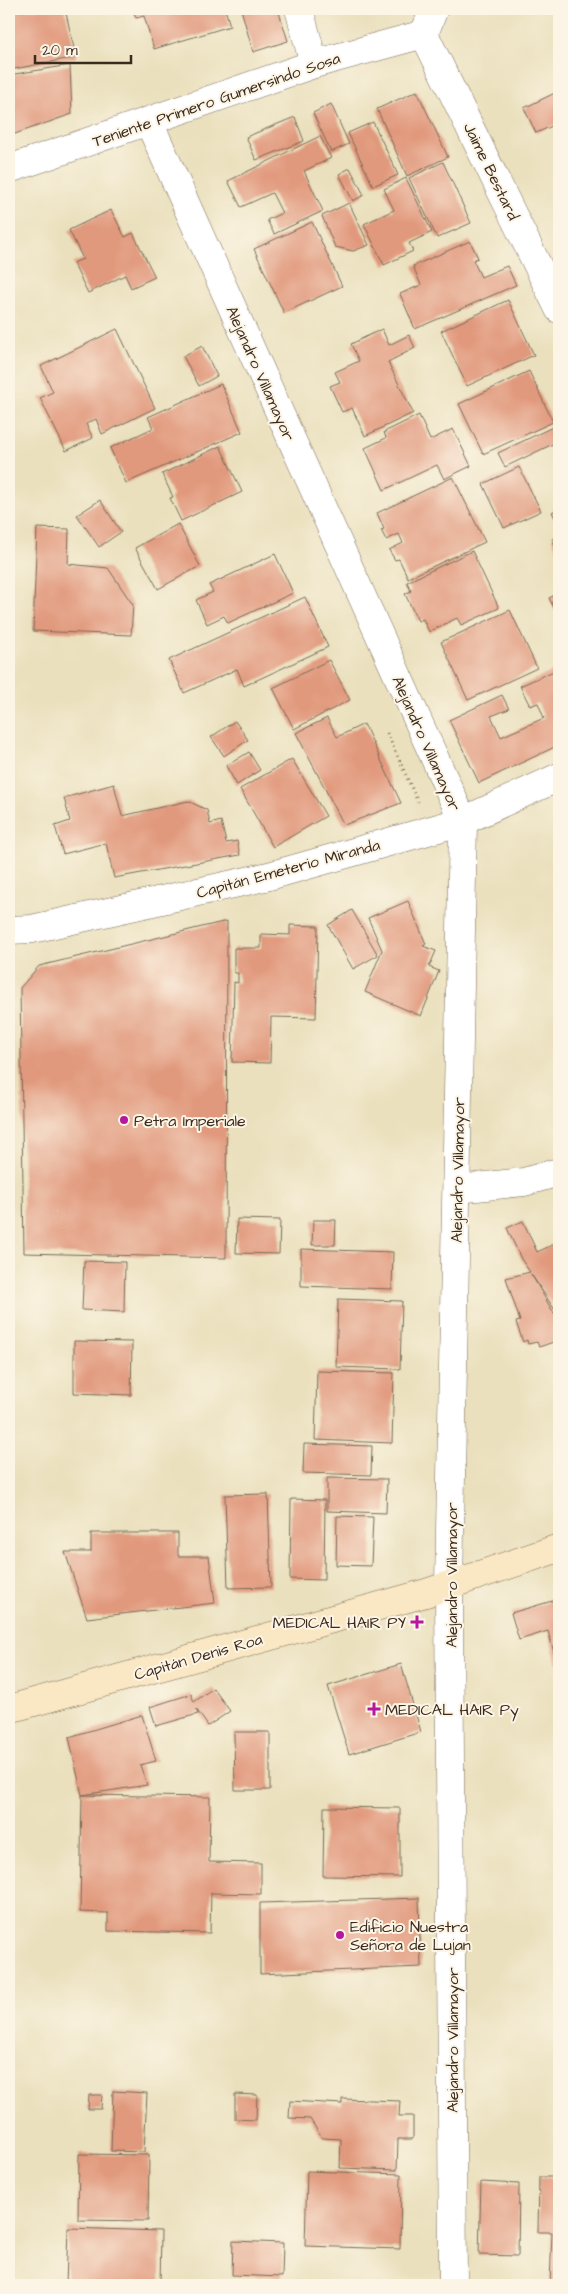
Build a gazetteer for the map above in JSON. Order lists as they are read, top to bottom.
{
  "streets": {
    "main road": ["Capitán Denis Roa"],
    "street": [
      "Teniente Primero Gumersindo Sosa",
      "Jaime Bestard",
      "Alejandro Villamayor",
      "Capitán Emeterio Miranda"
    ]
  },
  "crossings": [
    ["Teniente Primero Gumersindo Sosa", "Jaime Bestard"],
    ["Teniente Primero Gumersindo Sosa", "Alejandro Villamayor"],
    ["Alejandro Villamayor", "Capitán Emeterio Miranda"],
    ["Alejandro Villamayor", "Capitán Denis Roa"]
  ],
  "places": {
    "other": ["Petra Imperiale", "Edificio Nuestra Señora de Lujan"],
    "health": ["MEDICAL HAIR PY", "MEDICAL HAIR Py"]
  },
  "scale_bar": "20 m"
}
